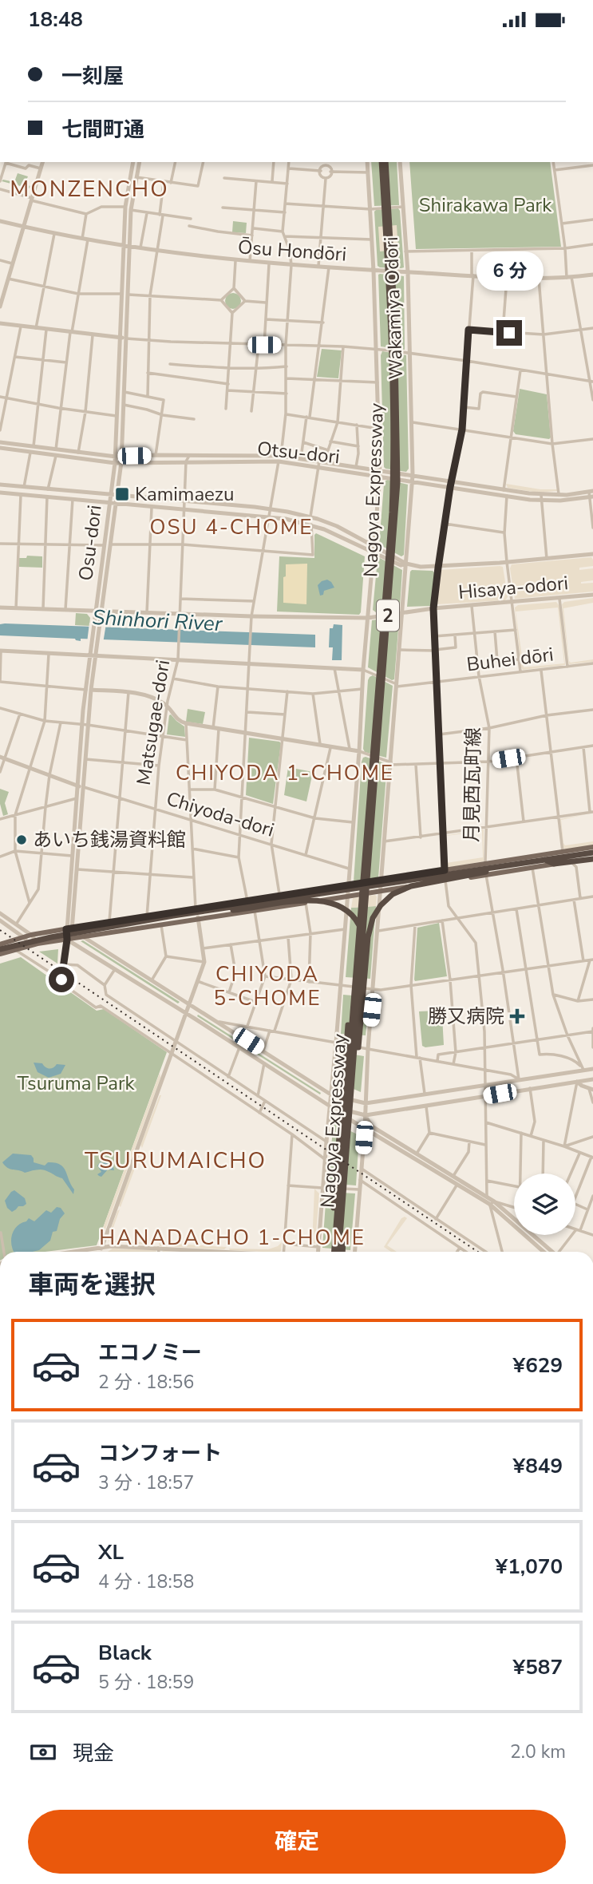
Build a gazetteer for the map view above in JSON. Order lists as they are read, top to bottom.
{
  "streets": {
    "highway": ["Nagoya Expressway", "2"],
    "street": [
      "Ōsu Hondōri",
      "Wakamiya Odori",
      "Otsu-dori",
      "Osu-dori",
      "Hisaya-odori",
      "Buhei dōri",
      "Matsugae-dori",
      "月見西瓦町線",
      "Chiyoda-dori"
    ]
  },
  "crossings": [
    ["Ōsu Hondōri", "Wakamiya Odori"],
    ["Ōsu Hondōri", "Osu-dori"],
    ["Wakamiya Odori", "Otsu-dori"],
    ["Wakamiya Odori", "Hisaya-odori"],
    ["Wakamiya Odori", "Buhei dōri"],
    ["Wakamiya Odori", "Chiyoda-dori"],
    ["Otsu-dori", "Osu-dori"],
    ["Otsu-dori", "Matsugae-dori"],
    ["Osu-dori", "Hisaya-odori"],
    ["Osu-dori", "Chiyoda-dori"],
    ["Hisaya-odori", "Matsugae-dori"],
    ["Hisaya-odori", "月見西瓦町線"],
    ["Buhei dōri", "月見西瓦町線"],
    ["Matsugae-dori", "Chiyoda-dori"]
  ],
  "districts": [
    "MONZENCHO",
    "OSU 4-CHOME",
    "CHIYODA 1-CHOME",
    "CHIYODA 5-CHOME",
    "TSURUMAICHO",
    "HANADACHO 1-CHOME"
  ],
  "water": ["Shinhori River"],
  "parks": ["Shirakawa Park", "Tsuruma Park"],
  "places": {
    "transit": ["Kamimaezu"],
    "other": ["あいち銭湯資料館"],
    "health": ["勝又病院"]
  },
  "page": {
    "status": "18:48",
    "banner": ["一刻屋", "七間町通"],
    "bubble": "6 分",
    "heading": "車両を選択",
    "list": [
      {
        "name": "エコノミー",
        "note": "2 分 · 18:56",
        "value": "¥629"
      },
      {
        "name": "コンフォート",
        "note": "3 分 · 18:57",
        "value": "¥849"
      },
      {
        "name": "XL",
        "note": "4 分 · 18:58",
        "value": "¥1,070"
      },
      {
        "name": "Black",
        "note": "5 分 · 18:59",
        "value": "¥587"
      }
    ],
    "pay": ["現金", "2.0 km"],
    "buttons": "確定"
  }
}
